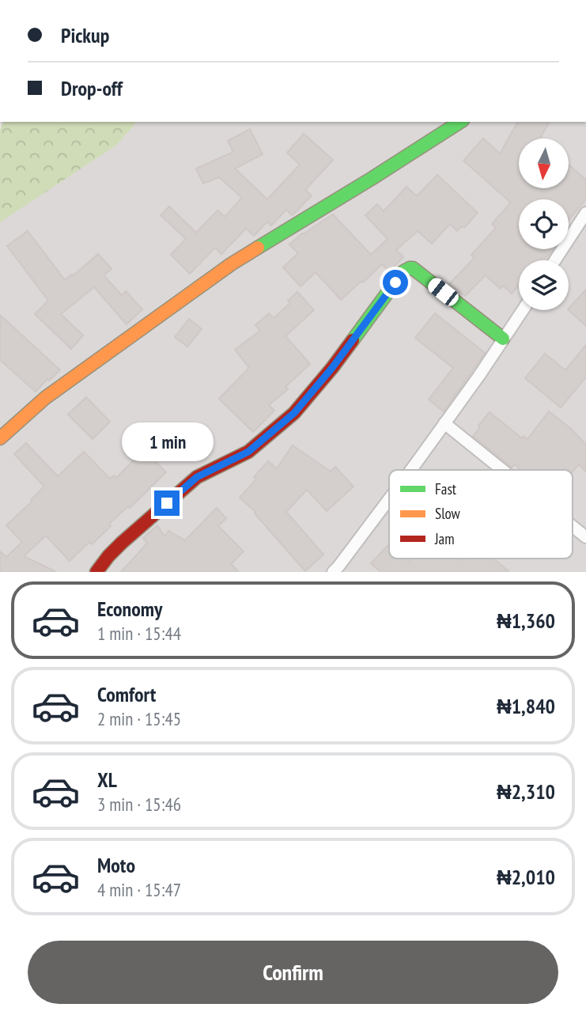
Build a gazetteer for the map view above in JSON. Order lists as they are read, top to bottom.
{
  "legend": ["Fast", "Slow", "Jam"],
  "north": "bottom",
  "page": {
    "banner": ["Pickup", "Drop-off"],
    "bubble": "1 min",
    "list": [
      {
        "name": "Economy",
        "note": "1 min · 15:44",
        "value": "₦1,360"
      },
      {
        "name": "Comfort",
        "note": "2 min · 15:45",
        "value": "₦1,840"
      },
      {
        "name": "XL",
        "note": "3 min · 15:46",
        "value": "₦2,310"
      },
      {
        "name": "Moto",
        "note": "4 min · 15:47",
        "value": "₦2,010"
      }
    ],
    "buttons": "Confirm"
  }
}
